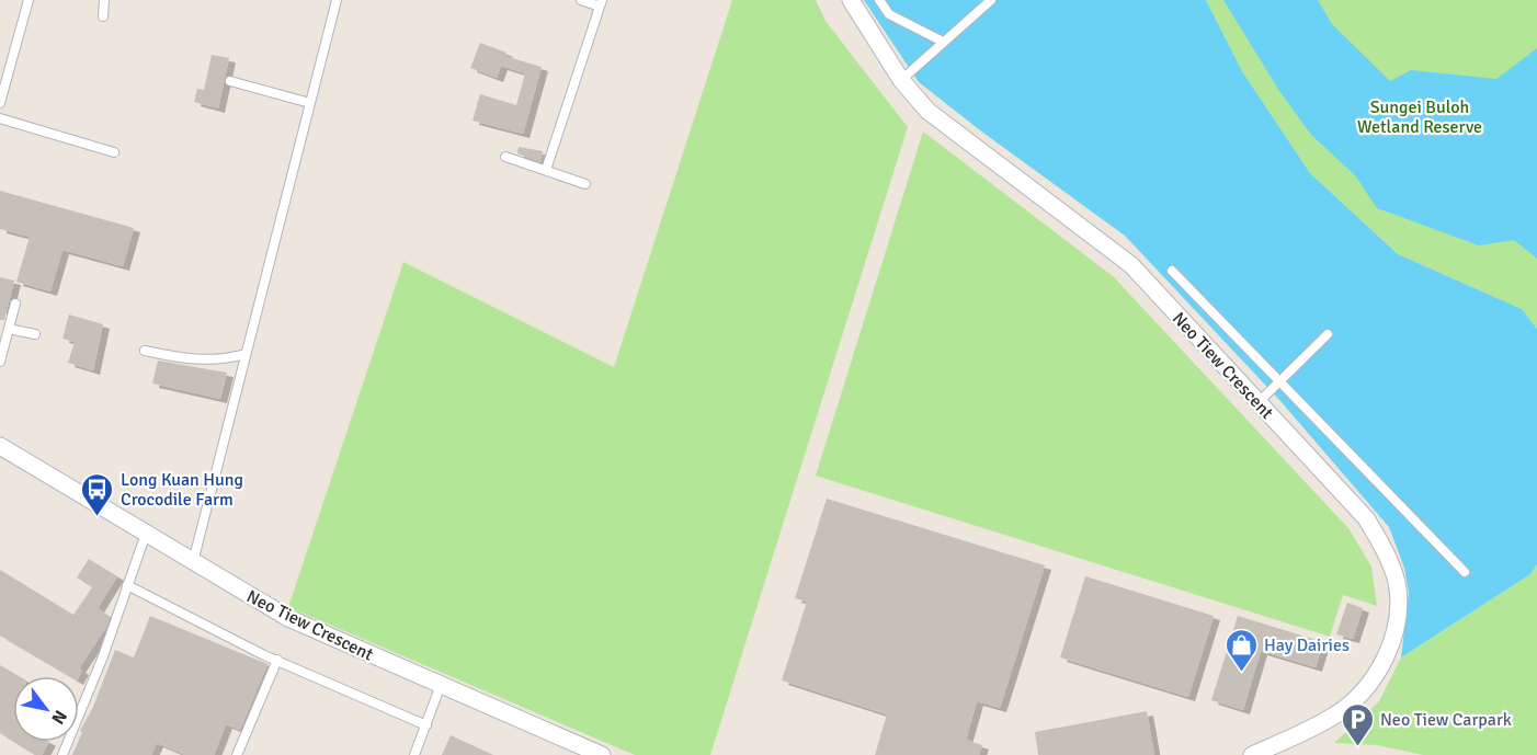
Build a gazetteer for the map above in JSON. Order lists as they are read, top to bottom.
{
  "streets": {
    "street": ["Neo Tiew Crescent"]
  },
  "parks": ["Sungei Buloh Wetland Reserve"],
  "places": {
    "bus stop": ["Long Kuan Hung Crocodile Farm"],
    "shop": ["Hay Dairies"],
    "parking": ["Neo Tiew Carpark"]
  },
  "north": "bottom right"
}
